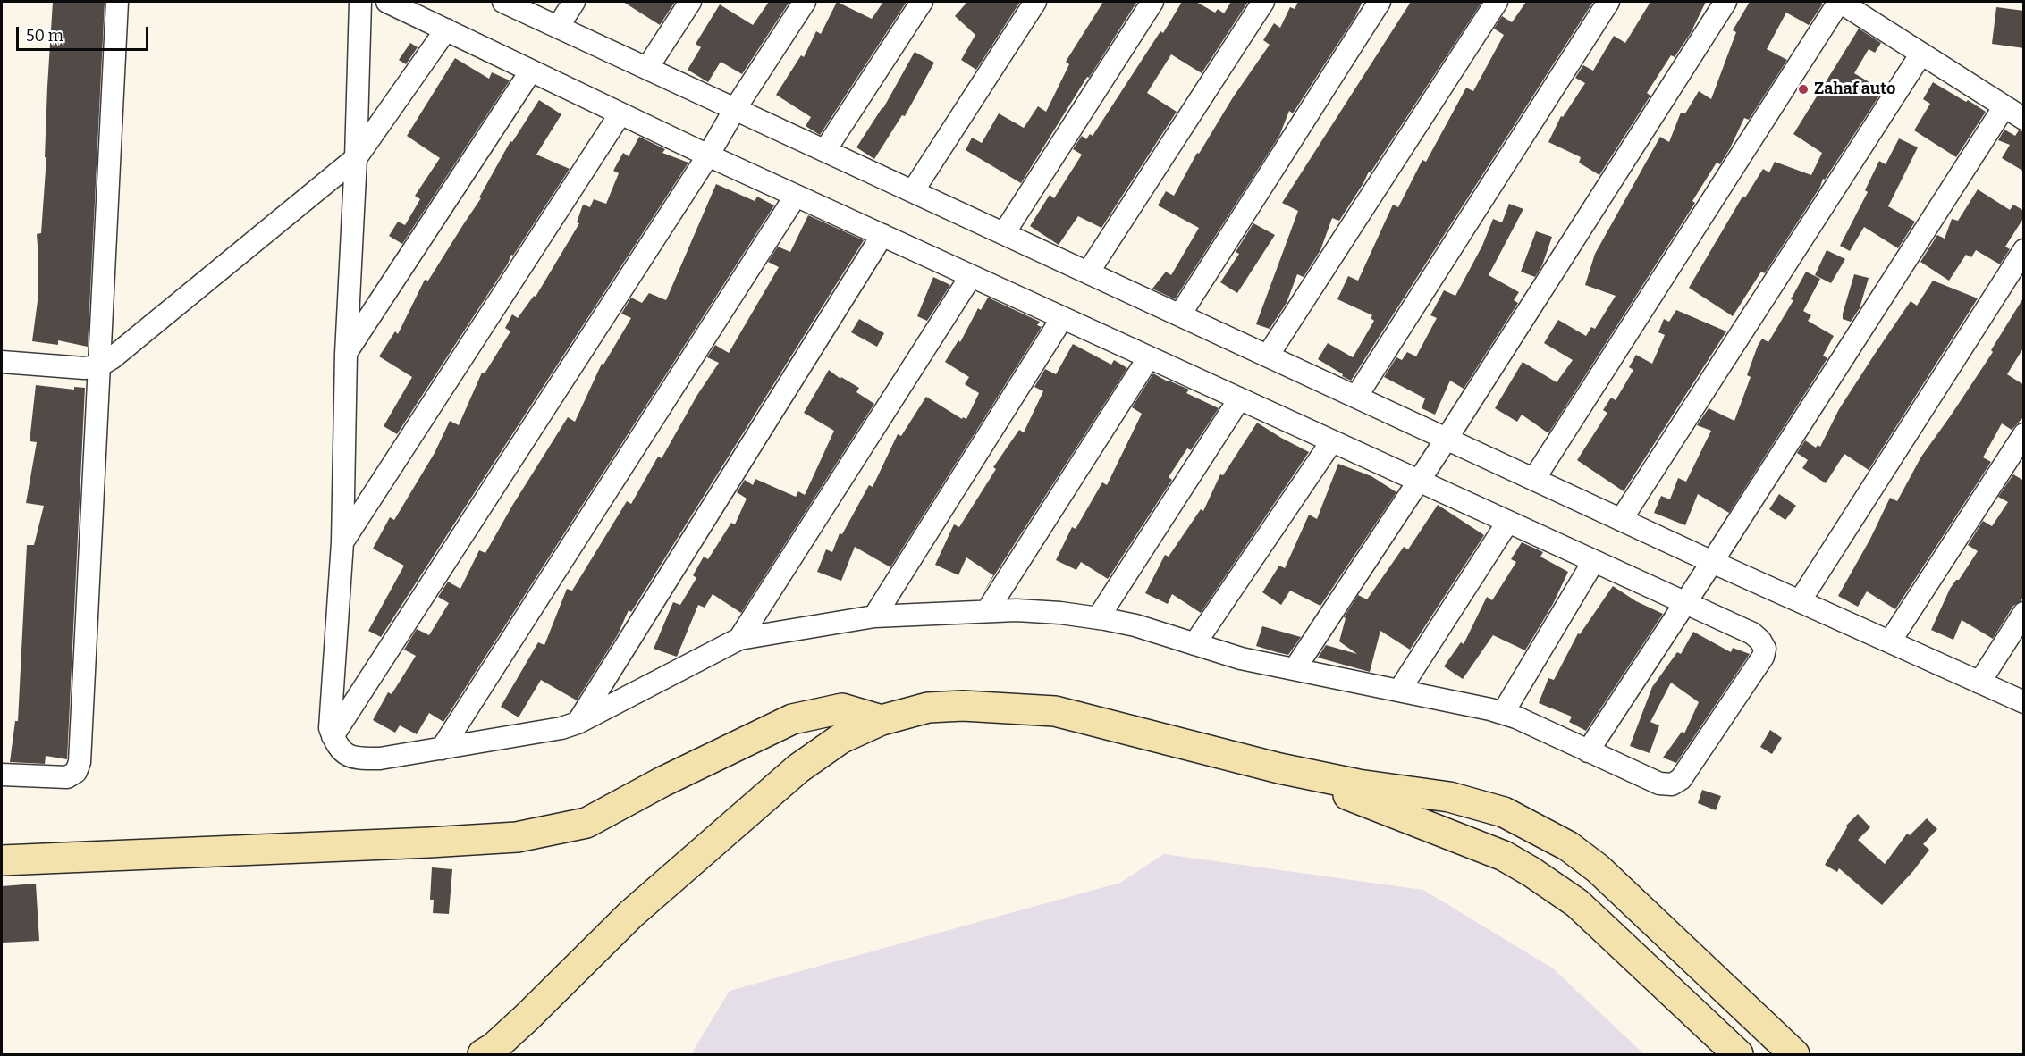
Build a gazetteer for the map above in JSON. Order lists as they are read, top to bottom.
{
  "places": ["Zahaf auto"],
  "scale_bar": "50 m"
}
